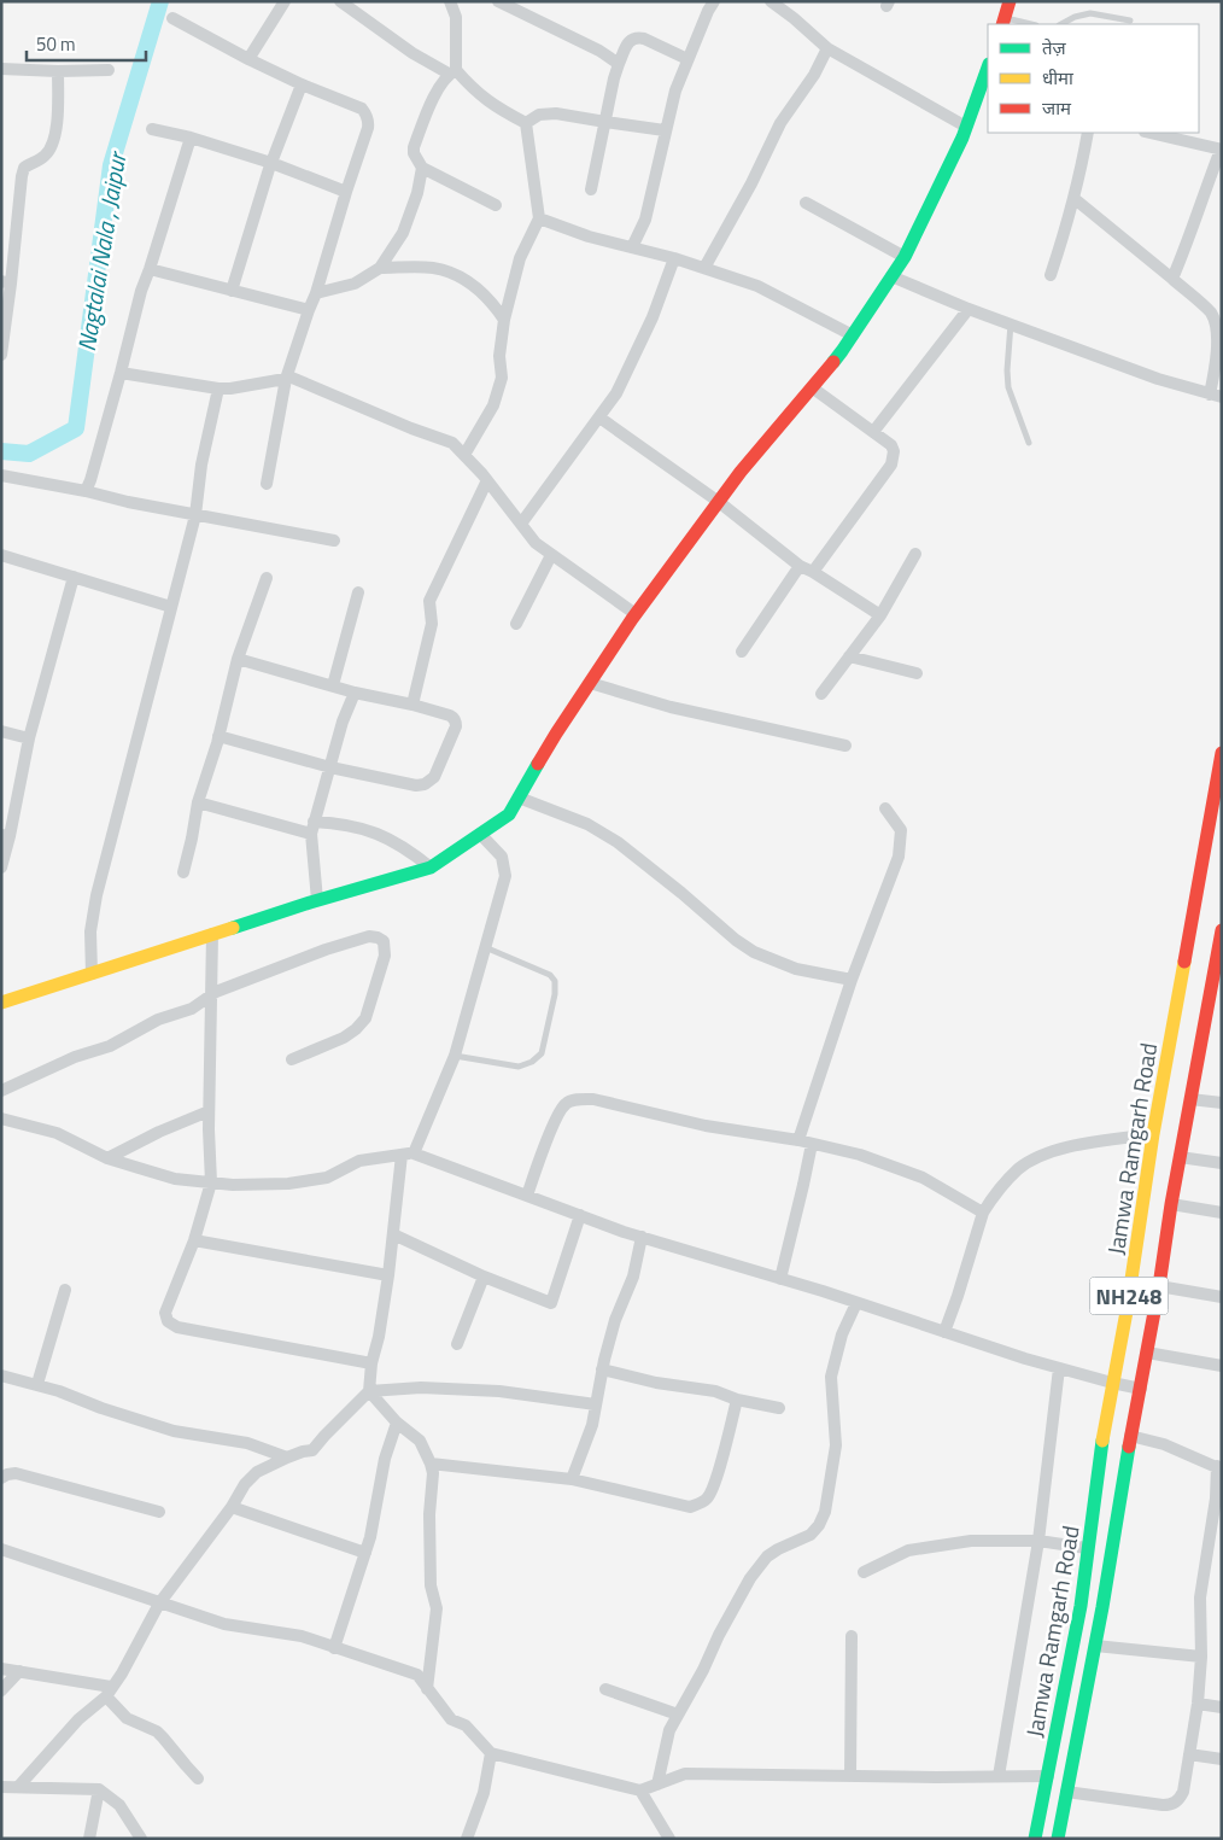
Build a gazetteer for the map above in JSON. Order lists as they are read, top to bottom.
{
  "streets": {
    "main road": ["Jamwa Ramgarh Road", "NH248"]
  },
  "water": ["Nagtalai Nala , Jaipur"],
  "legend": ["तेज़", "धीमा", "जाम"],
  "scale_bar": "50 m"
}
